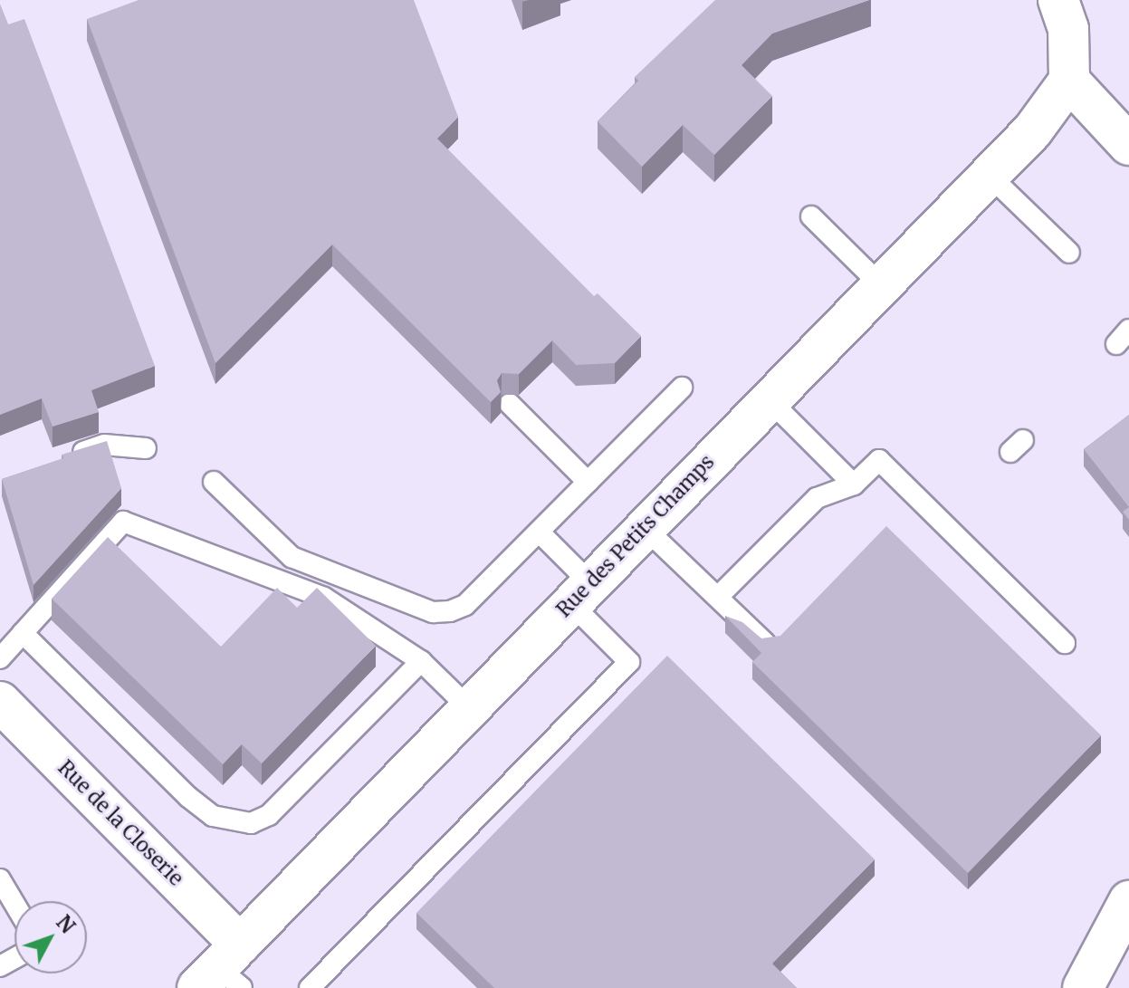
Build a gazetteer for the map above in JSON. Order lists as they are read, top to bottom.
{
  "streets": {
    "street": ["Rue des Petits Champs", "Rue de la Closerie"]
  },
  "crossings": [
    ["Rue des Petits Champs", "Rue de la Closerie"]
  ],
  "north": "top right"
}
